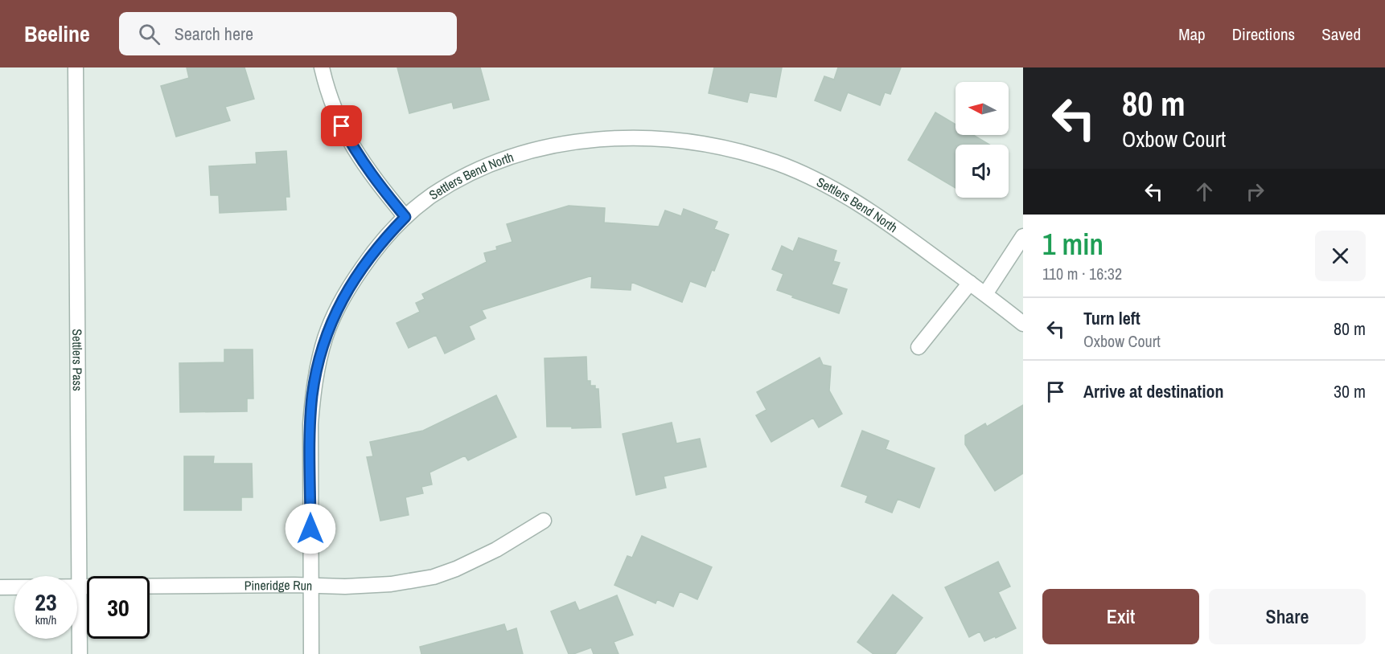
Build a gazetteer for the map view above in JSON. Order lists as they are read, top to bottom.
{
  "streets": {
    "street": ["Settlers Bend North", "Settlers Pass", "Pineridge Run"]
  },
  "crossings": [
    ["Settlers Bend North", "Pineridge Run"],
    ["Settlers Pass", "Pineridge Run"]
  ],
  "north": "left",
  "page": {
    "header": "Beeline",
    "search": "Search here",
    "nav": ["Map", "Directions", "Saved"],
    "turn": ["80 m", "Oxbow Court"],
    "heading": ["1 min", "110 m · 16:32"],
    "list": [
      {
        "name": "Turn left",
        "note": "Oxbow Court",
        "value": "80 m"
      },
      {
        "name": "Arrive at destination",
        "value": "30 m"
      }
    ],
    "speed": "23 km/h",
    "limit": "30",
    "buttons": ["Exit", "Share"]
  }
}
